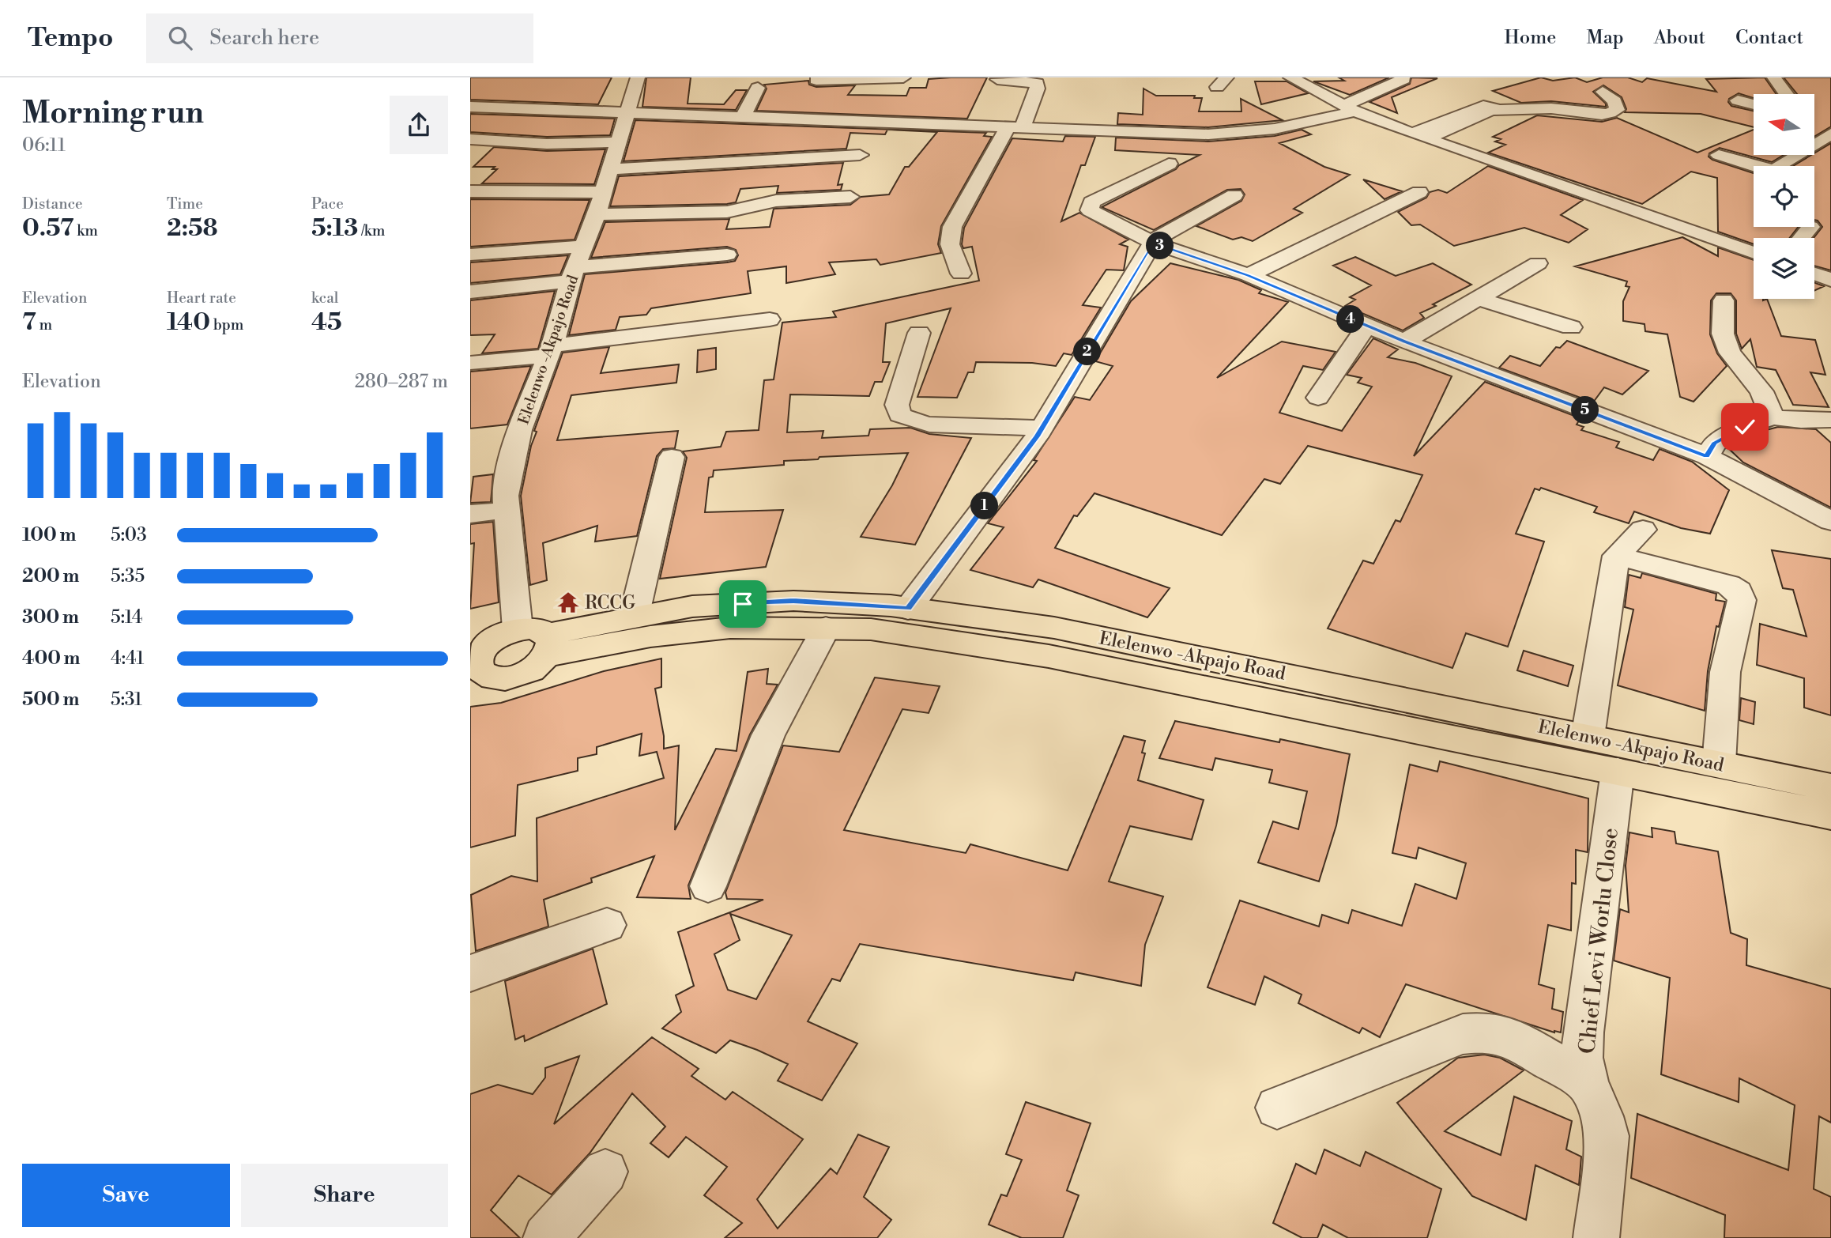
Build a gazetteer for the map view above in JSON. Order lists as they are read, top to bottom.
{
  "streets": {
    "main road": ["Elelenwo -Akpajo Road"],
    "street": ["Chief Levi Worlu Close"]
  },
  "crossings": [
    ["Elelenwo -Akpajo Road", "Chief Levi Worlu Close"]
  ],
  "places": {
    "temple": ["RCCG"]
  },
  "north": "left",
  "page": {
    "header": "Tempo",
    "search": "Search here",
    "nav": [
      "Home",
      "Map",
      "About",
      "Contact"
    ],
    "heading": ["Morning run", "06:11"],
    "stats": [
      ["Distance", "0.57 km"],
      ["Time", "2:58"],
      ["Pace", "5:13 /km"],
      ["Elevation", "7 m"],
      ["Heart rate", "140 bpm"],
      ["kcal", "45"]
    ],
    "pins": [
      "3",
      "4",
      "2",
      "5",
      "1"
    ],
    "chart": ["Elevation", "280–287 m"],
    "list": [
      {
        "name": "100 m",
        "note": "5:03"
      },
      {
        "name": "200 m",
        "note": "5:35"
      },
      {
        "name": "300 m",
        "note": "5:14"
      },
      {
        "name": "400 m",
        "note": "4:41"
      },
      {
        "name": "500 m",
        "note": "5:31"
      }
    ],
    "buttons": ["Save", "Share"]
  }
}
